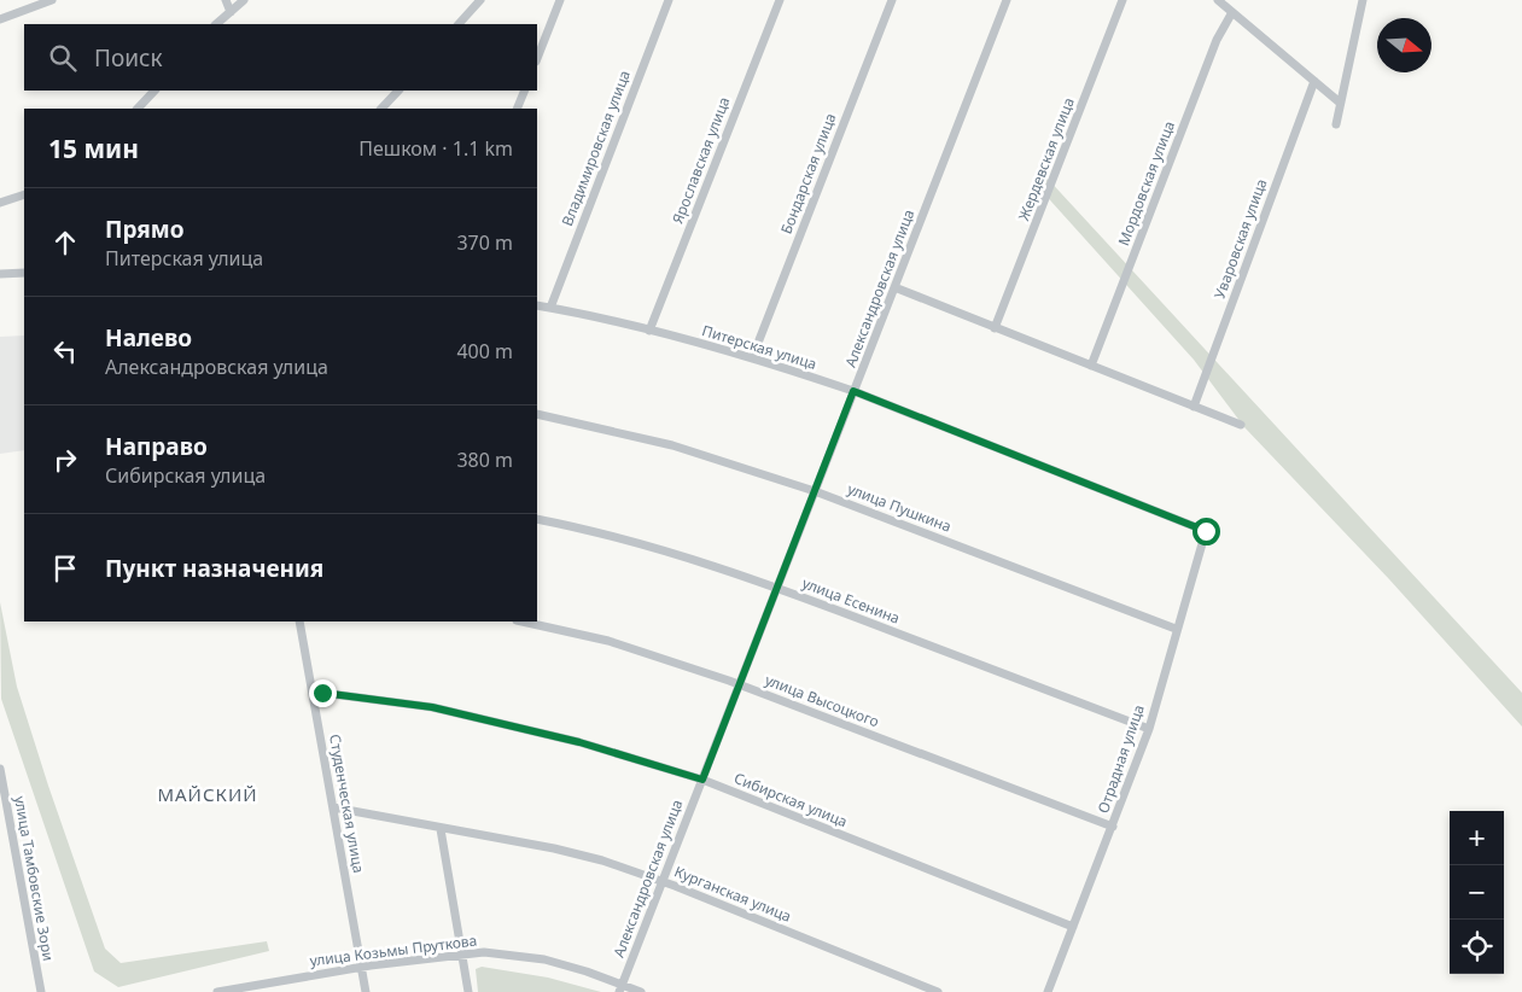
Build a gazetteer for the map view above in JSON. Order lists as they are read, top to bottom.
{
  "streets": {
    "street": [
      "Владимировская улица",
      "Жердевская улица",
      "Ярославская улица",
      "Бондарская улица",
      "Мордовская улица",
      "Уваровская улица",
      "Александровская улица",
      "Питерская улица",
      "улица Пушкина",
      "улица Есенина",
      "улица Высоцкого",
      "Отрадная улица",
      "Сибирская улица",
      "Студенческая улица",
      "улица Тамбовские Зори",
      "Курганская улица",
      "улица Козьмы Пруткова"
    ]
  },
  "crossings": [
    ["Владимировская улица", "Питерская улица"],
    ["Ярославская улица", "Питерская улица"],
    ["Бондарская улица", "Питерская улица"],
    ["Александровская улица", "Питерская улица"],
    ["Александровская улица", "улица Пушкина"],
    ["Александровская улица", "улица Есенина"],
    ["Александровская улица", "улица Высоцкого"],
    ["Александровская улица", "Сибирская улица"],
    ["Александровская улица", "Курганская улица"],
    ["Александровская улица", "улица Козьмы Пруткова"],
    ["Питерская улица", "Отрадная улица"],
    ["улица Пушкина", "Отрадная улица"],
    ["улица Есенина", "Отрадная улица"],
    ["улица Высоцкого", "Отрадная улица"],
    ["Отрадная улица", "Сибирская улица"],
    ["Сибирская улица", "Студенческая улица"],
    ["Студенческая улица", "Курганская улица"],
    ["Студенческая улица", "улица Козьмы Пруткова"]
  ],
  "districts": ["МАЙСКИЙ"],
  "north": "right",
  "page": {
    "search": "Поиск",
    "heading": ["15 мин", "Пешком · 1.1 km"],
    "list": [
      ["Прямо", "Питерская улица", "370 m"],
      ["Налево", "Александровская улица", "400 m"],
      ["Направо", "Сибирская улица", "380 m"],
      "Пункт назначения"
    ],
    "map_buttons": ["+", "−"]
  }
}
